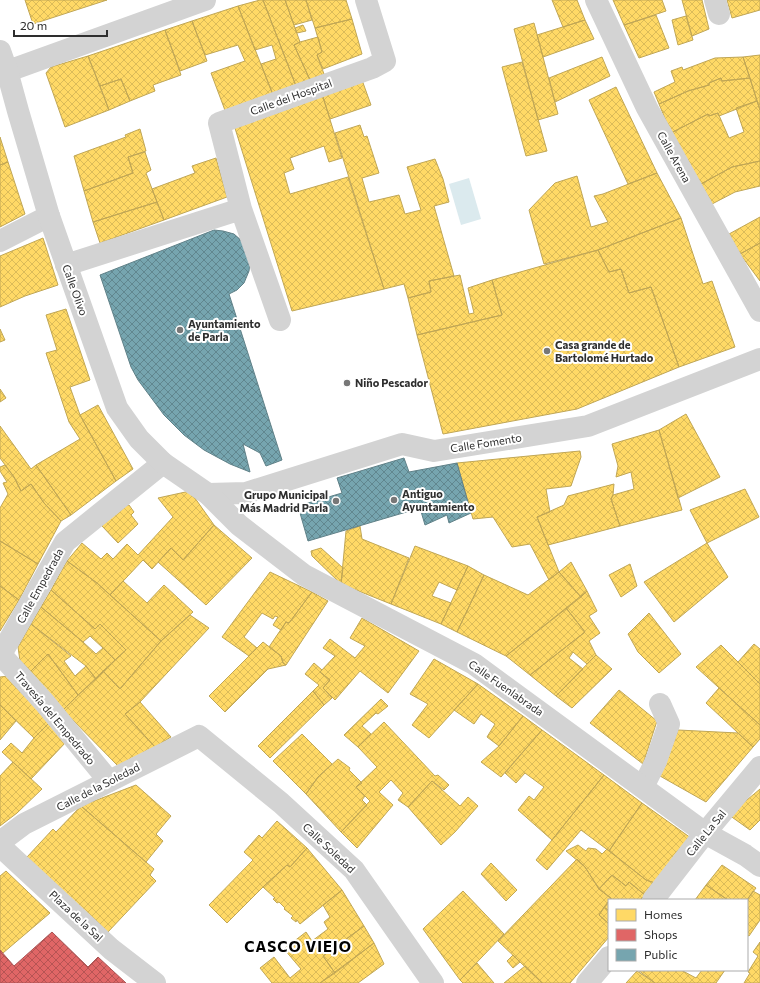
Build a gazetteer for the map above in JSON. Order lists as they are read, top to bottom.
{
  "streets": {
    "street": [
      "Calle del Hospital",
      "Calle Arena",
      "Calle Olivo",
      "Calle Fomento",
      "Calle Empedrada",
      "Calle Fuenlabrada",
      "Travesía del Empedrado",
      "Calle de la Soledad",
      "Calle La Sal",
      "Calle Soledad",
      "Plaza de la Sal"
    ]
  },
  "crossings": [
    ["Calle Olivo", "Calle Fomento"],
    ["Calle Olivo", "Calle Empedrada"],
    ["Calle Olivo", "Calle Fuenlabrada"],
    ["Calle Fomento", "Calle Fuenlabrada"],
    ["Calle Empedrada", "Travesía del Empedrado"],
    ["Calle Fuenlabrada", "Calle La Sal"],
    ["Travesía del Empedrado", "Calle de la Soledad"],
    ["Calle de la Soledad", "Calle Soledad"]
  ],
  "districts": ["CASCO VIEJO"],
  "places": [
    "Ayuntamiento de Parla",
    "Casa grande de Bartolomé Hurtado",
    "Niño Pescador",
    "Antiguo Ayuntamiento",
    "Grupo Municipal Más Madrid Parla"
  ],
  "legend": ["Homes", "Shops", "Public"],
  "scale_bar": "20 m"
}
